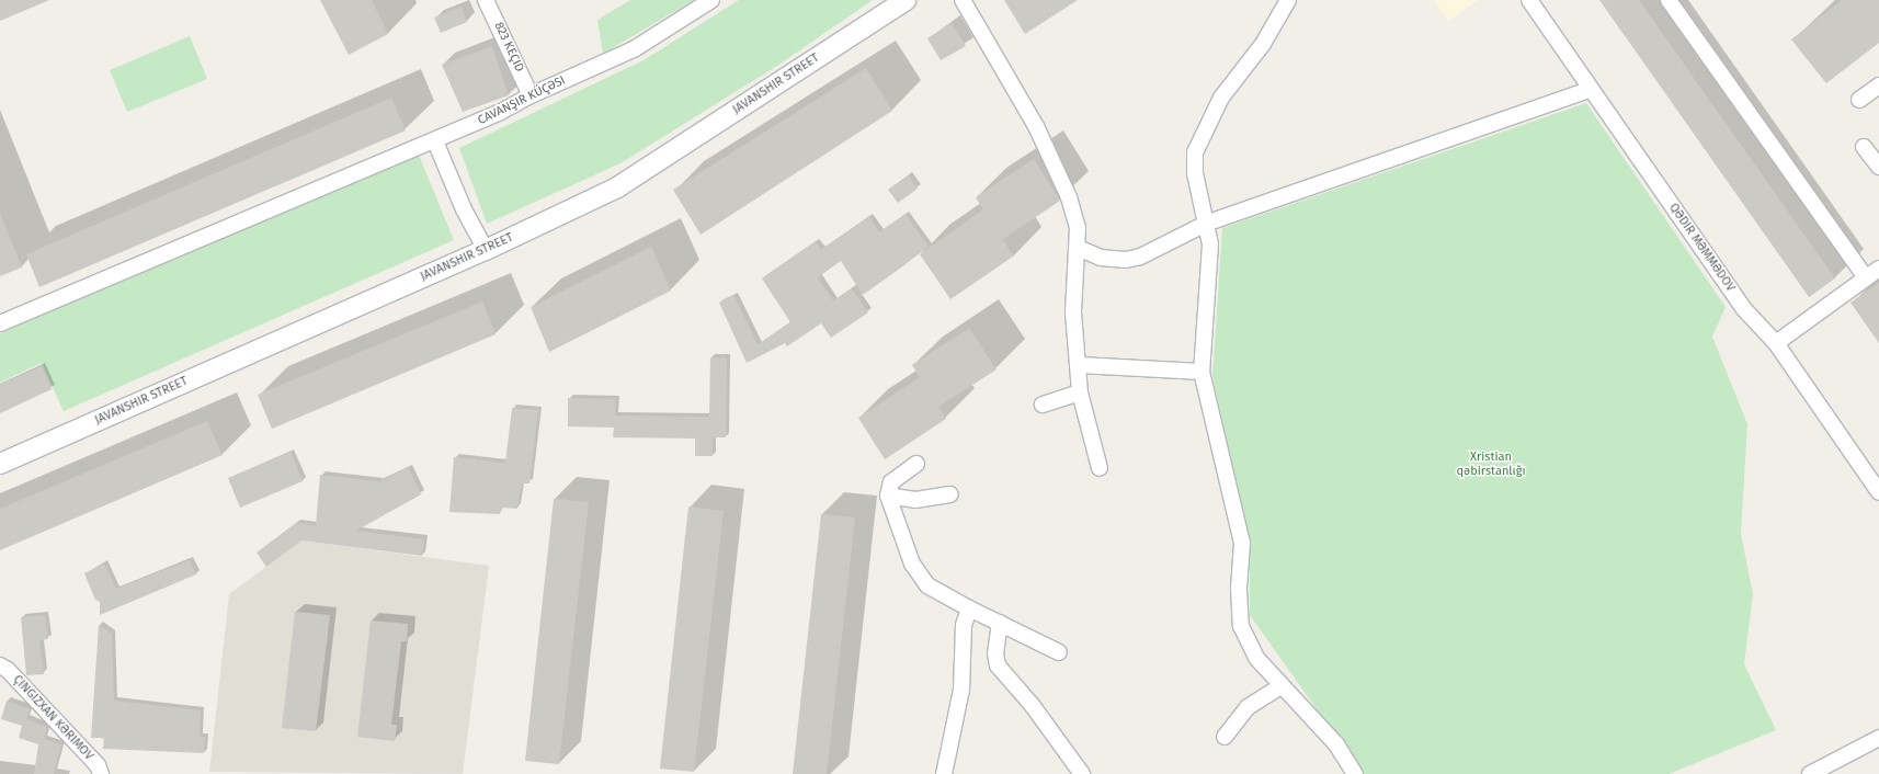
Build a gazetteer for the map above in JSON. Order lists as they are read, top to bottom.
{
  "streets": {
    "street": [
      "823 KEÇID",
      "JAVANSHIR STREET",
      "CAVANŞIR KÜÇƏSI",
      "QƏDIR MƏMMƏDOV",
      "ÇINGIZXAN KƏRIMOV"
    ]
  },
  "crossings": [
    ["823 KEÇID", "CAVANŞIR KÜÇƏSI"]
  ],
  "parks": ["Xristian qəbirstanlığı"]
}
